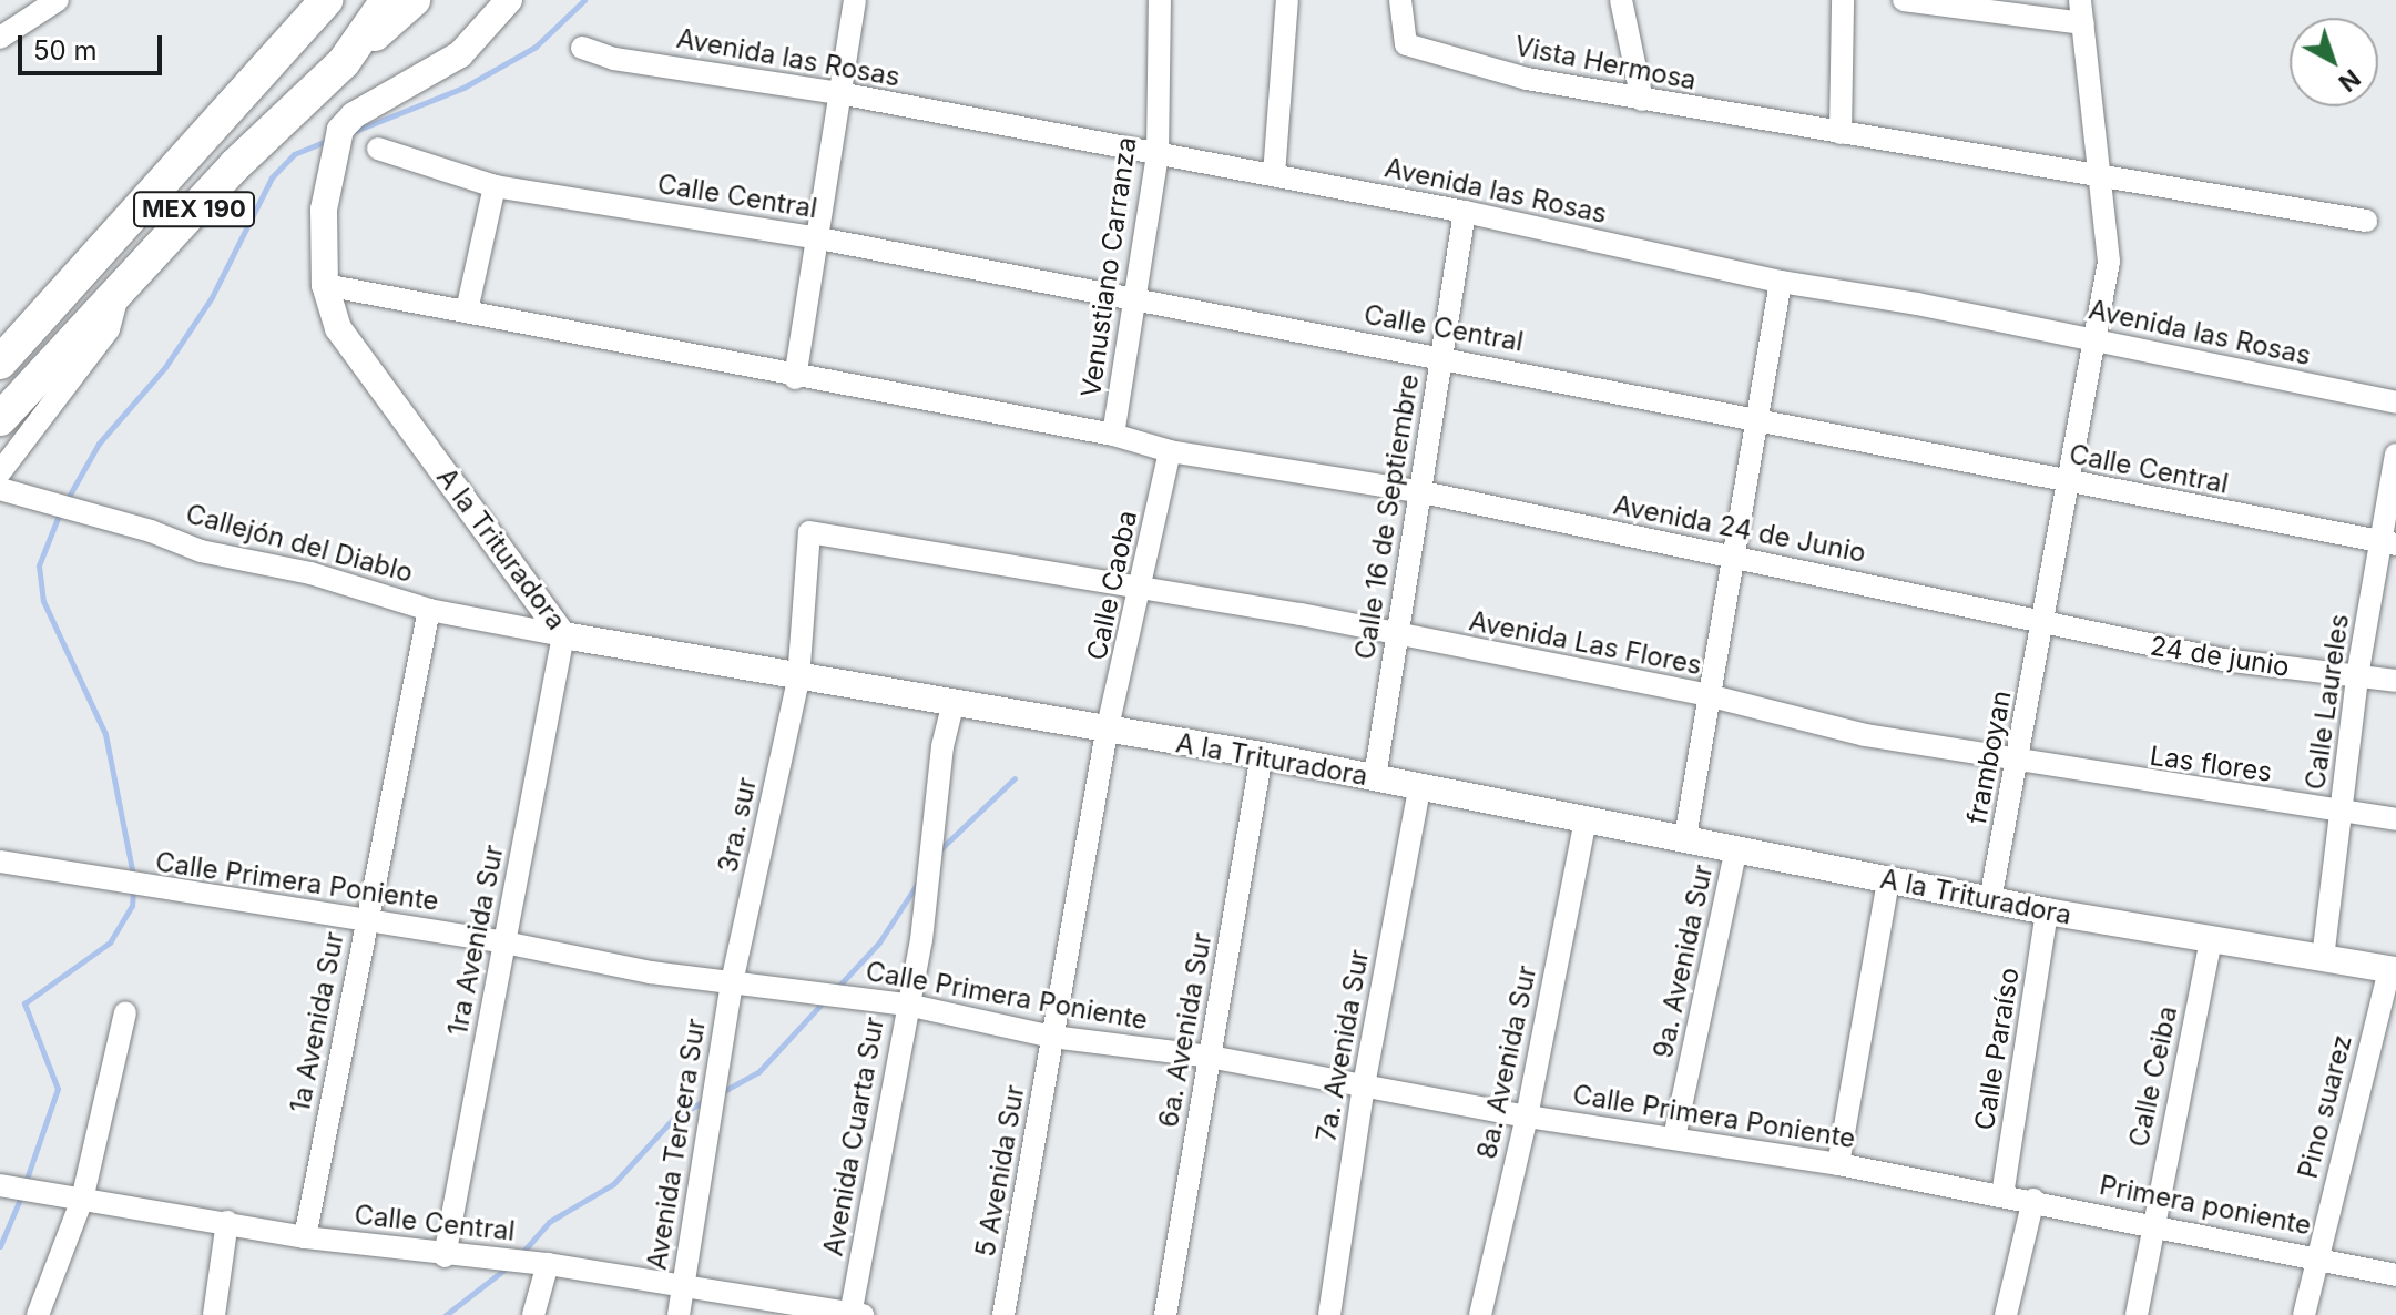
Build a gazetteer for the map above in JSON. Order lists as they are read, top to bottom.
{
  "streets": {
    "main road": ["MEX 190"],
    "street": [
      "Avenida las Rosas",
      "Vista Hermosa",
      "Calle Central",
      "Venustiano Carranza",
      "Calle 16 de Septiembre",
      "Avenida 24 de Junio",
      "Callejón del Diablo",
      "A la Trituradora",
      "Calle Caoba",
      "Avenida Las Flores",
      "24 de junio",
      "Calle Laureles",
      "framboyan",
      "Las flores",
      "3ra. sur",
      "Calle Primera Poniente",
      "1ra Avenida Sur",
      "9a. Avenida Sur",
      "1a Avenida Sur",
      "6a. Avenida Sur",
      "7a. Avenida Sur",
      "Calle Paraíso",
      "8a. Avenida Sur",
      "Calle Ceiba",
      "Pino suarez",
      "Avenida Cuarta Sur",
      "Avenida Tercera Sur",
      "5 Avenida Sur",
      "Primera poniente"
    ]
  },
  "crossings": [
    ["Avenida las Rosas", "Venustiano Carranza"],
    ["Avenida las Rosas", "Calle 16 de Septiembre"],
    ["Avenida las Rosas", "framboyan"],
    ["Vista Hermosa", "framboyan"],
    ["Calle Central", "Venustiano Carranza"],
    ["Calle Central", "Calle 16 de Septiembre"],
    ["Calle Central", "Calle Laureles"],
    ["Calle Central", "framboyan"],
    ["Calle Central", "1ra Avenida Sur"],
    ["Calle Central", "1a Avenida Sur"],
    ["Calle Central", "Avenida Cuarta Sur"],
    ["Calle Central", "Avenida Tercera Sur"],
    ["Venustiano Carranza", "Avenida 24 de Junio"],
    ["Calle 16 de Septiembre", "Avenida 24 de Junio"],
    ["Calle 16 de Septiembre", "A la Trituradora"],
    ["Calle 16 de Septiembre", "Avenida Las Flores"],
    ["Avenida 24 de Junio", "A la Trituradora"],
    ["Avenida 24 de Junio", "Calle Caoba"],
    ["Avenida 24 de Junio", "24 de junio"],
    ["Avenida 24 de Junio", "framboyan"],
    ["Callejón del Diablo", "A la Trituradora"],
    ["Callejón del Diablo", "1ra Avenida Sur"],
    ["Callejón del Diablo", "1a Avenida Sur"],
    ["A la Trituradora", "Calle Caoba"],
    ["A la Trituradora", "Calle Laureles"],
    ["A la Trituradora", "framboyan"],
    ["A la Trituradora", "3ra. sur"],
    ["A la Trituradora", "1ra Avenida Sur"],
    ["A la Trituradora", "9a. Avenida Sur"],
    ["A la Trituradora", "6a. Avenida Sur"],
    ["A la Trituradora", "7a. Avenida Sur"],
    ["A la Trituradora", "Calle Paraíso"],
    ["A la Trituradora", "8a. Avenida Sur"],
    ["A la Trituradora", "Calle Ceiba"],
    ["A la Trituradora", "Pino suarez"],
    ["A la Trituradora", "Avenida Cuarta Sur"],
    ["Calle Caoba", "Avenida Las Flores"],
    ["Calle Caoba", "Calle Primera Poniente"],
    ["Calle Caoba", "5 Avenida Sur"],
    ["Avenida Las Flores", "framboyan"],
    ["Avenida Las Flores", "Las flores"],
    ["Avenida Las Flores", "3ra. sur"],
    ["24 de junio", "Calle Laureles"],
    ["24 de junio", "framboyan"],
    ["Calle Laureles", "Las flores"],
    ["framboyan", "Las flores"],
    ["3ra. sur", "Calle Primera Poniente"],
    ["3ra. sur", "Avenida Tercera Sur"],
    ["Calle Primera Poniente", "1ra Avenida Sur"],
    ["Calle Primera Poniente", "9a. Avenida Sur"],
    ["Calle Primera Poniente", "1a Avenida Sur"],
    ["Calle Primera Poniente", "6a. Avenida Sur"],
    ["Calle Primera Poniente", "7a. Avenida Sur"],
    ["Calle Primera Poniente", "Calle Paraíso"],
    ["Calle Primera Poniente", "8a. Avenida Sur"],
    ["Calle Primera Poniente", "Avenida Cuarta Sur"],
    ["Calle Primera Poniente", "Avenida Tercera Sur"],
    ["Calle Primera Poniente", "5 Avenida Sur"],
    ["Calle Primera Poniente", "Primera poniente"],
    ["Calle Paraíso", "Primera poniente"],
    ["Calle Ceiba", "Primera poniente"],
    ["Pino suarez", "Primera poniente"]
  ],
  "scale_bar": "50 m",
  "north": "bottom right"
}
